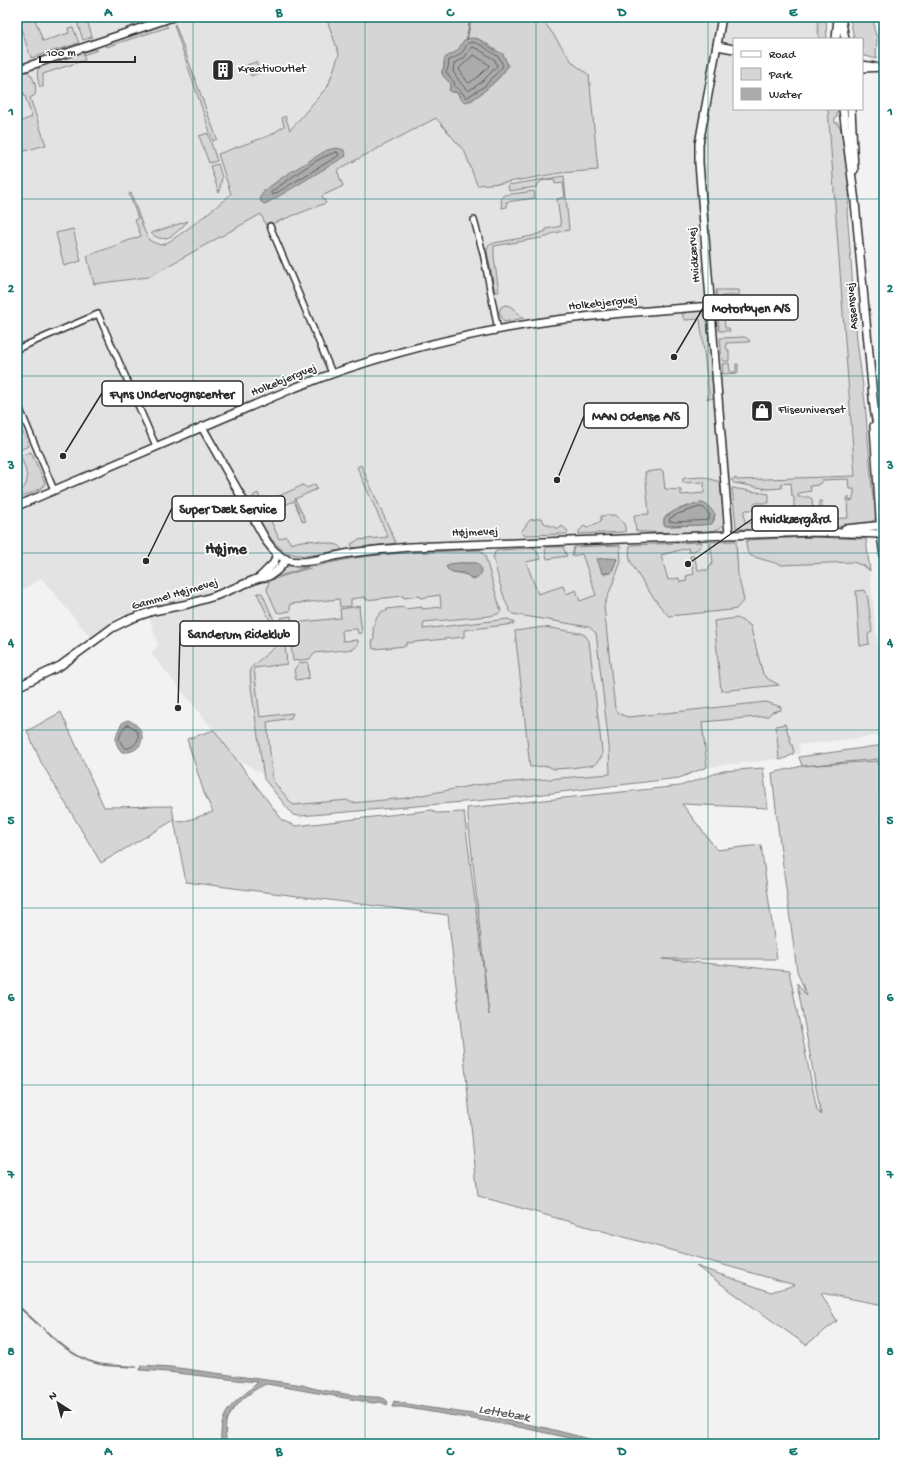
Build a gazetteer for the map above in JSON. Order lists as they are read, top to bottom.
{
  "streets": {
    "street": [
      "Hvidkærvej",
      "Holkebjergvej",
      "Assensvej",
      "Højmevej",
      "Gammel Højmevej"
    ]
  },
  "crossings": [
    ["Hvidkærvej", "Holkebjergvej"],
    ["Hvidkærvej", "Højmevej"],
    ["Holkebjergvej", "Højmevej"],
    ["Assensvej", "Højmevej"],
    ["Højmevej", "Gammel Højmevej"]
  ],
  "districts": ["Højme"],
  "water": ["Lettebæk"],
  "places": {
    "building": ["KreativOutlet"],
    "other": [
      "Motorbyen A/S",
      "Fyns Undervognscenter",
      "MAN Odense A/S",
      "Super Dæk Service",
      "Hvidkærgård",
      "Sanderum Rideklub"
    ],
    "shop": ["Fliseuniverset"]
  },
  "legend": ["Road", "Park", "Water"],
  "scale_bar": "100 m",
  "north": "top left",
  "grid": {
    "columns": [
      "A",
      "B",
      "C",
      "D",
      "E"
    ],
    "rows": [
      "1",
      "2",
      "3",
      "4",
      "5",
      "6",
      "7",
      "8"
    ]
  }
}
